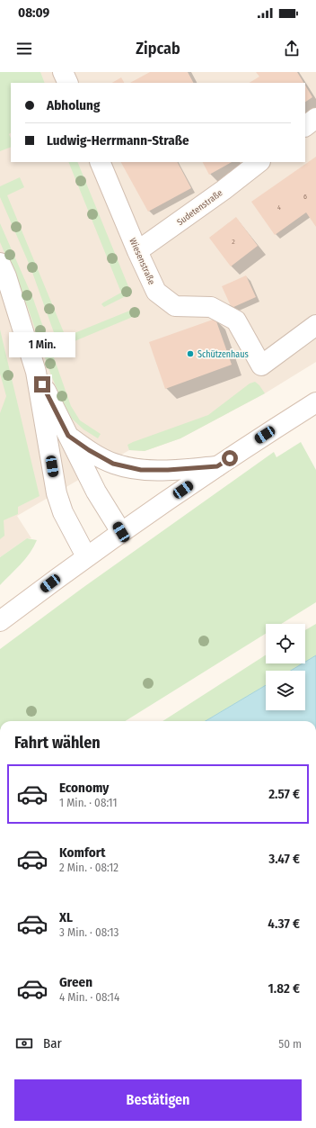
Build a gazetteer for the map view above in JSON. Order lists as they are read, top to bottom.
{
  "streets": {
    "street": ["Sudetenstraße", "Wiesenstraße"]
  },
  "crossings": [
    ["Sudetenstraße", "Wiesenstraße"]
  ],
  "places": ["Schützenhaus"],
  "house_numbers": ["6", "4", "2"],
  "page": {
    "status": "08:09",
    "header": "Zipcab",
    "banner": ["Abholung", "Ludwig-Herrmann-Straße"],
    "bubble": "1 Min.",
    "heading": "Fahrt wählen",
    "list": [
      {
        "name": "Economy",
        "note": "1 Min. · 08:11",
        "value": "2.57 €"
      },
      {
        "name": "Komfort",
        "note": "2 Min. · 08:12",
        "value": "3.47 €"
      },
      {
        "name": "XL",
        "note": "3 Min. · 08:13",
        "value": "4.37 €"
      },
      {
        "name": "Green",
        "note": "4 Min. · 08:14",
        "value": "1.82 €"
      }
    ],
    "pay": ["Bar", "50 m"],
    "buttons": "Bestätigen"
  }
}
